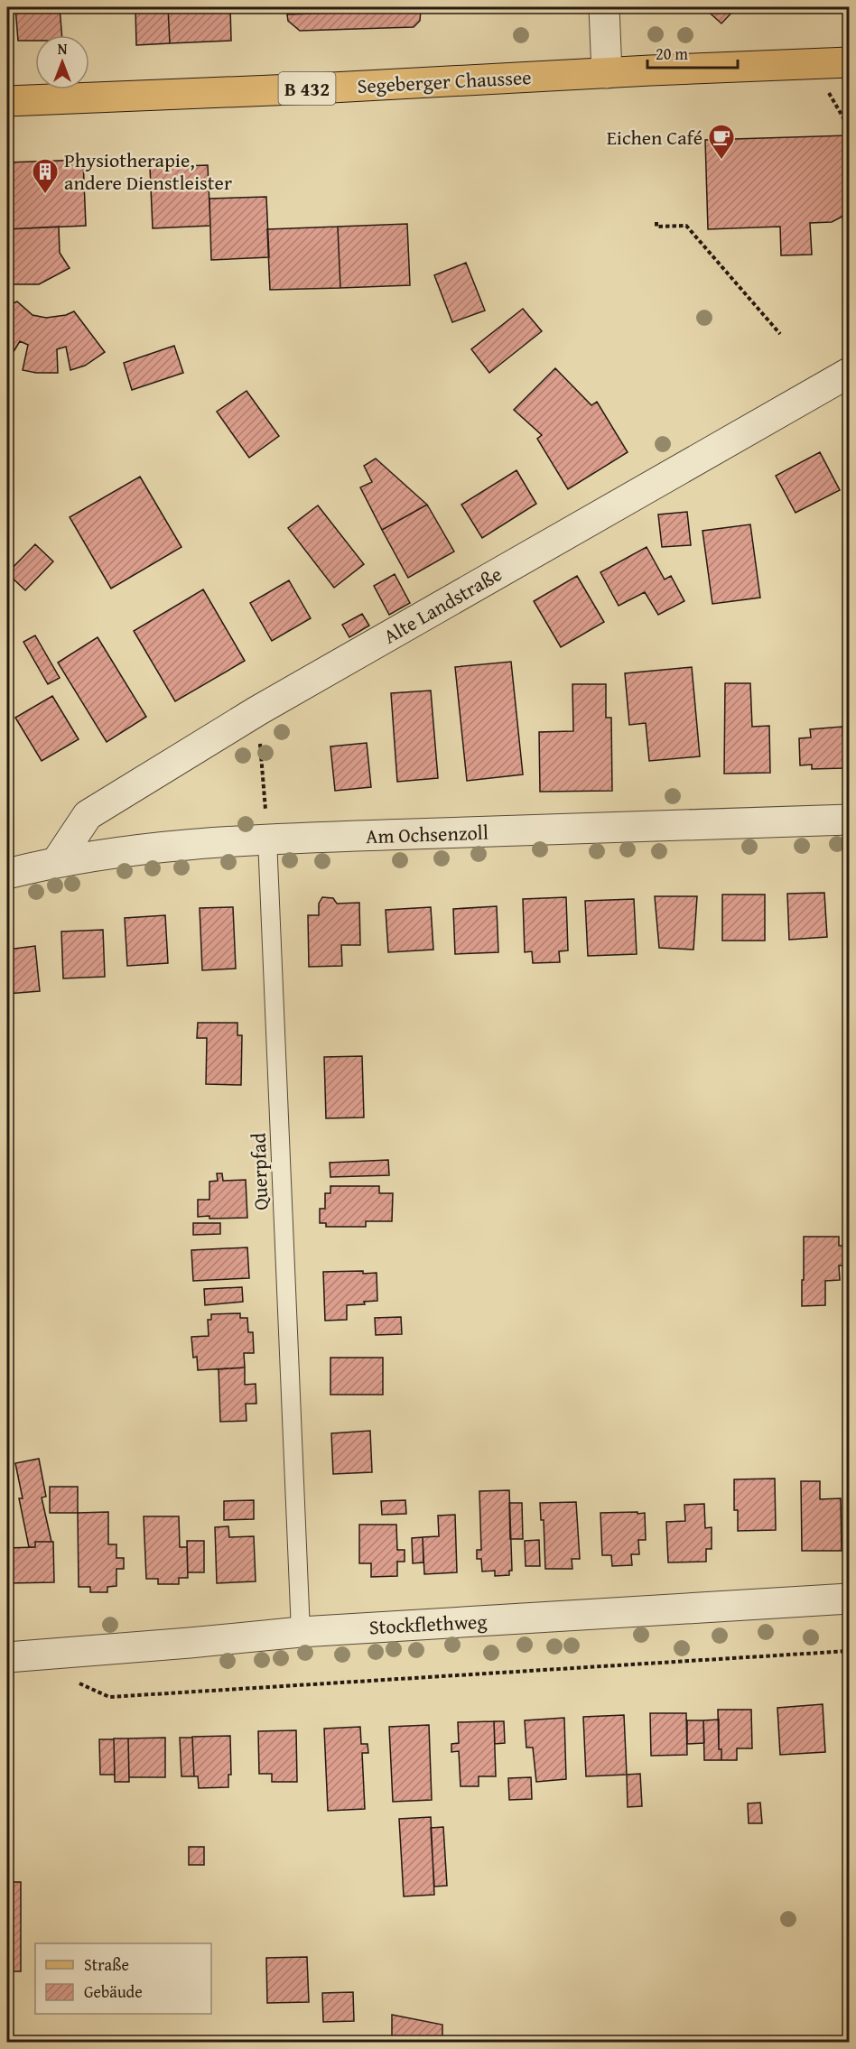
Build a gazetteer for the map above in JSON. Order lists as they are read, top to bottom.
{
  "streets": {
    "main road": ["Segeberger Chaussee", "B 432"],
    "street": ["Alte Landstraße", "Am Ochsenzoll", "Stockflethweg"],
    "lane": ["Querpfad"]
  },
  "crossings": [
    ["Alte Landstraße", "Am Ochsenzoll"],
    ["Am Ochsenzoll", "Querpfad"],
    ["Querpfad", "Stockflethweg"]
  ],
  "places": {
    "cafe": ["Eichen Café"],
    "building": ["Physiotherapie, andere Dienstleister"]
  },
  "legend": ["Straße", "Gebäude"],
  "scale_bar": "20 m",
  "north": "top"
}
